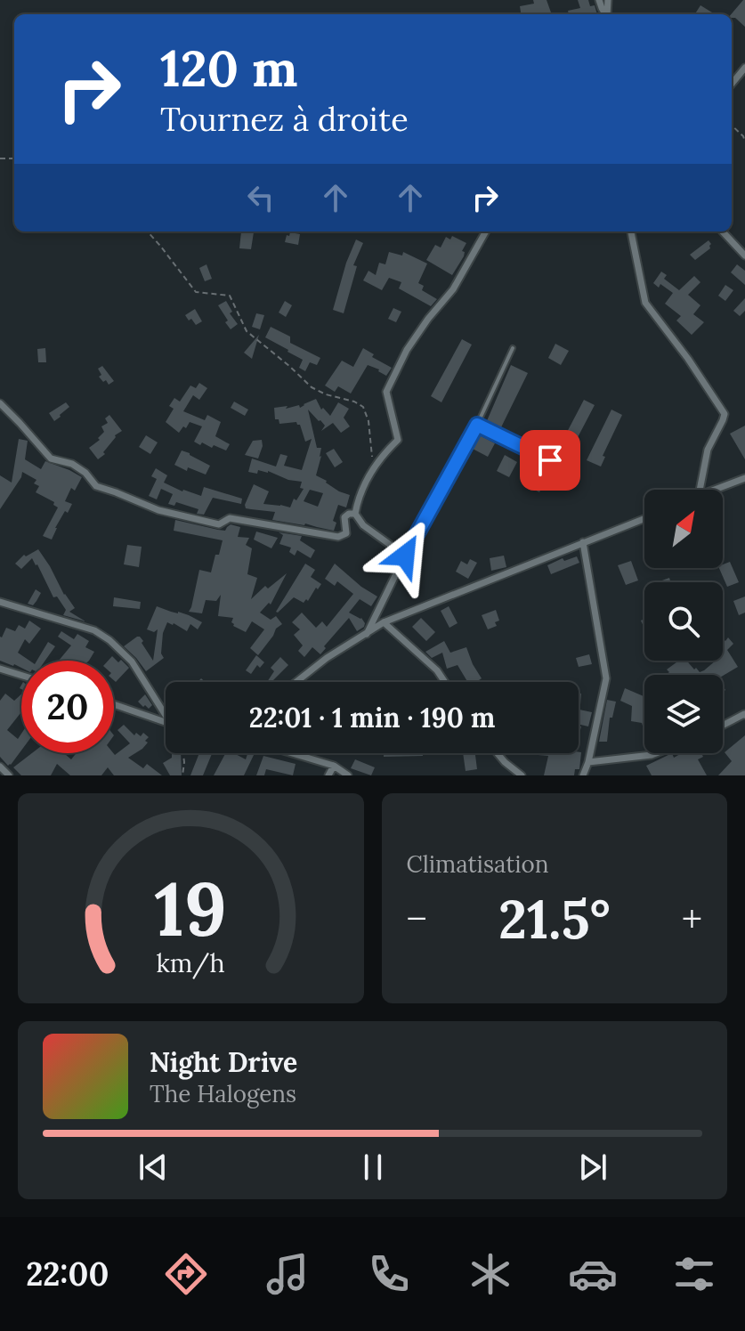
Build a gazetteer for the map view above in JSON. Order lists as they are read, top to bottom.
{
  "north": "top right",
  "page": {
    "turn": ["120 m", "Tournez à droite"],
    "limit": "20",
    "trip": "22:01 · 1 min · 190 m",
    "tile": "Climatisation",
    "heat": ["−", "21.5°", "+"],
    "song": ["Night Drive", "The Halogens"],
    "tabs": "22:00",
    "gauge": ["19", "km/h"]
  }
}
